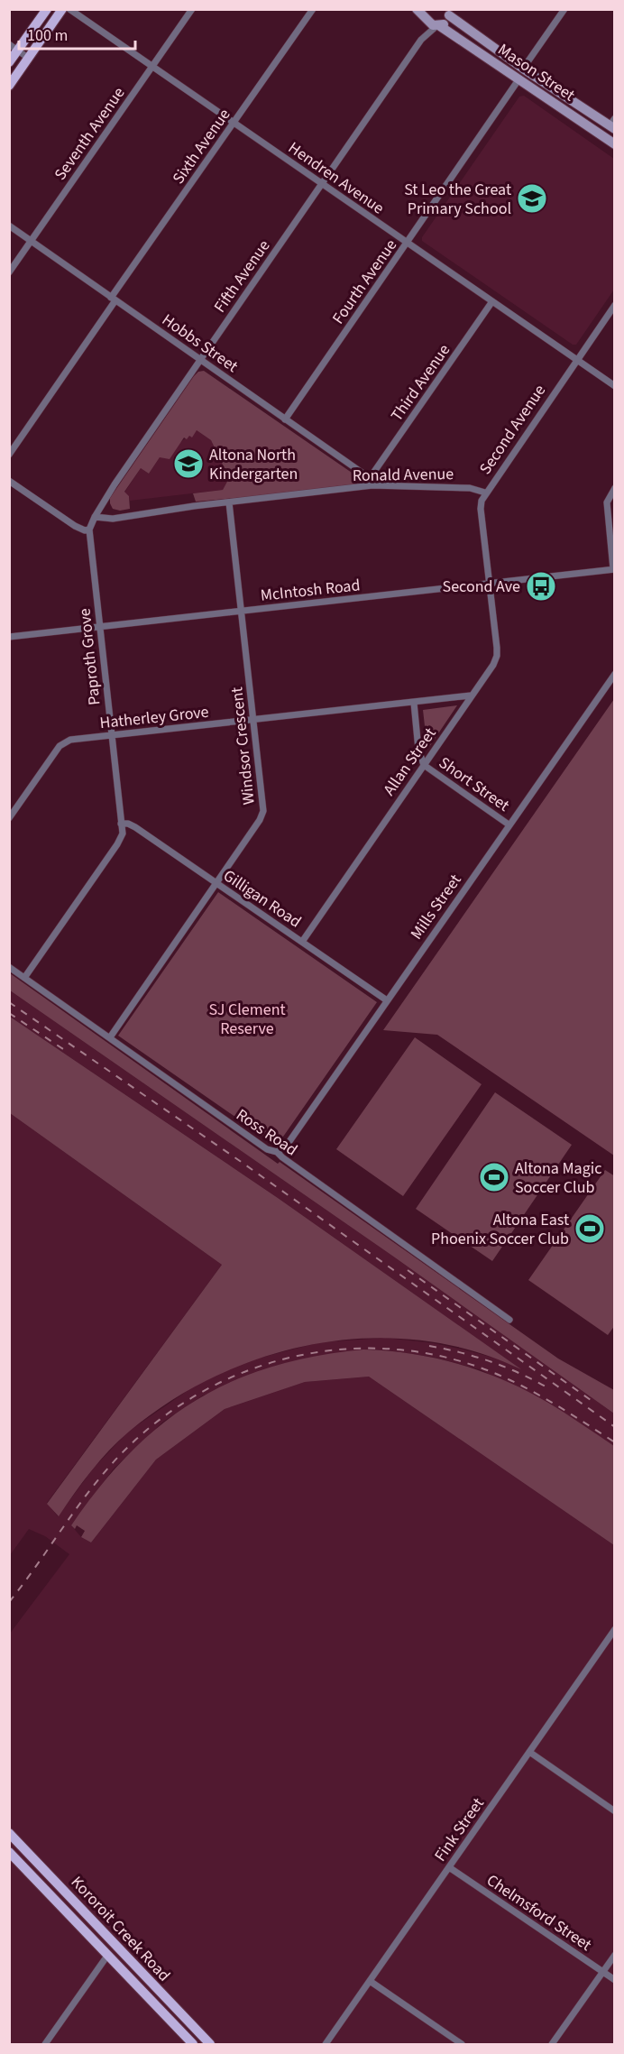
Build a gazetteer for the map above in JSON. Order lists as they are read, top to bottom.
{
  "streets": {
    "main road": ["Kororoit Creek Road"],
    "street": [
      "Mason Street",
      "Seventh Avenue",
      "Sixth Avenue",
      "Hendren Avenue",
      "Fifth Avenue",
      "Fourth Avenue",
      "Hobbs Street",
      "Third Avenue",
      "Second Avenue",
      "Ronald Avenue",
      "McIntosh Road",
      "Paproth Grove",
      "Hatherley Grove",
      "Windsor Crescent",
      "Allan Street",
      "Short Street",
      "Gilligan Road",
      "Mills Street",
      "Ross Road",
      "Fink Street",
      "Chelmsford Street"
    ]
  },
  "crossings": [
    ["Mason Street", "Fifth Avenue"],
    ["Mason Street", "Fourth Avenue"],
    ["Seventh Avenue", "Hendren Avenue"],
    ["Seventh Avenue", "Hobbs Street"],
    ["Sixth Avenue", "Hendren Avenue"],
    ["Sixth Avenue", "Hobbs Street"],
    ["Hendren Avenue", "Fifth Avenue"],
    ["Hendren Avenue", "Fourth Avenue"],
    ["Hendren Avenue", "Third Avenue"],
    ["Hendren Avenue", "Second Avenue"],
    ["Fifth Avenue", "Hobbs Street"],
    ["Fifth Avenue", "Ronald Avenue"],
    ["Fifth Avenue", "Paproth Grove"],
    ["Fourth Avenue", "Hobbs Street"],
    ["Hobbs Street", "Third Avenue"],
    ["Hobbs Street", "Ronald Avenue"],
    ["Third Avenue", "Ronald Avenue"],
    ["Second Avenue", "Ronald Avenue"],
    ["Second Avenue", "McIntosh Road"],
    ["Second Avenue", "Allan Street"],
    ["Ronald Avenue", "Windsor Crescent"],
    ["McIntosh Road", "Paproth Grove"],
    ["McIntosh Road", "Windsor Crescent"],
    ["McIntosh Road", "Allan Street"],
    ["Paproth Grove", "Hatherley Grove"],
    ["Paproth Grove", "Gilligan Road"],
    ["Paproth Grove", "Ross Road"],
    ["Hatherley Grove", "Windsor Crescent"],
    ["Hatherley Grove", "Allan Street"],
    ["Hatherley Grove", "Short Street"],
    ["Windsor Crescent", "Gilligan Road"],
    ["Windsor Crescent", "Ross Road"],
    ["Allan Street", "Short Street"],
    ["Allan Street", "Gilligan Road"],
    ["Short Street", "Mills Street"],
    ["Gilligan Road", "Mills Street"],
    ["Mills Street", "Ross Road"],
    ["Fink Street", "Chelmsford Street"]
  ],
  "parks": ["SJ Clement Reserve"],
  "places": {
    "school or university": ["St Leo the Great Primary School", "Altona North Kindergarten"],
    "bus stop": ["Second Ave"],
    "sports": ["Altona Magic Soccer Club", "Altona East Phoenix Soccer Club"]
  },
  "scale_bar": "100 m"
}
